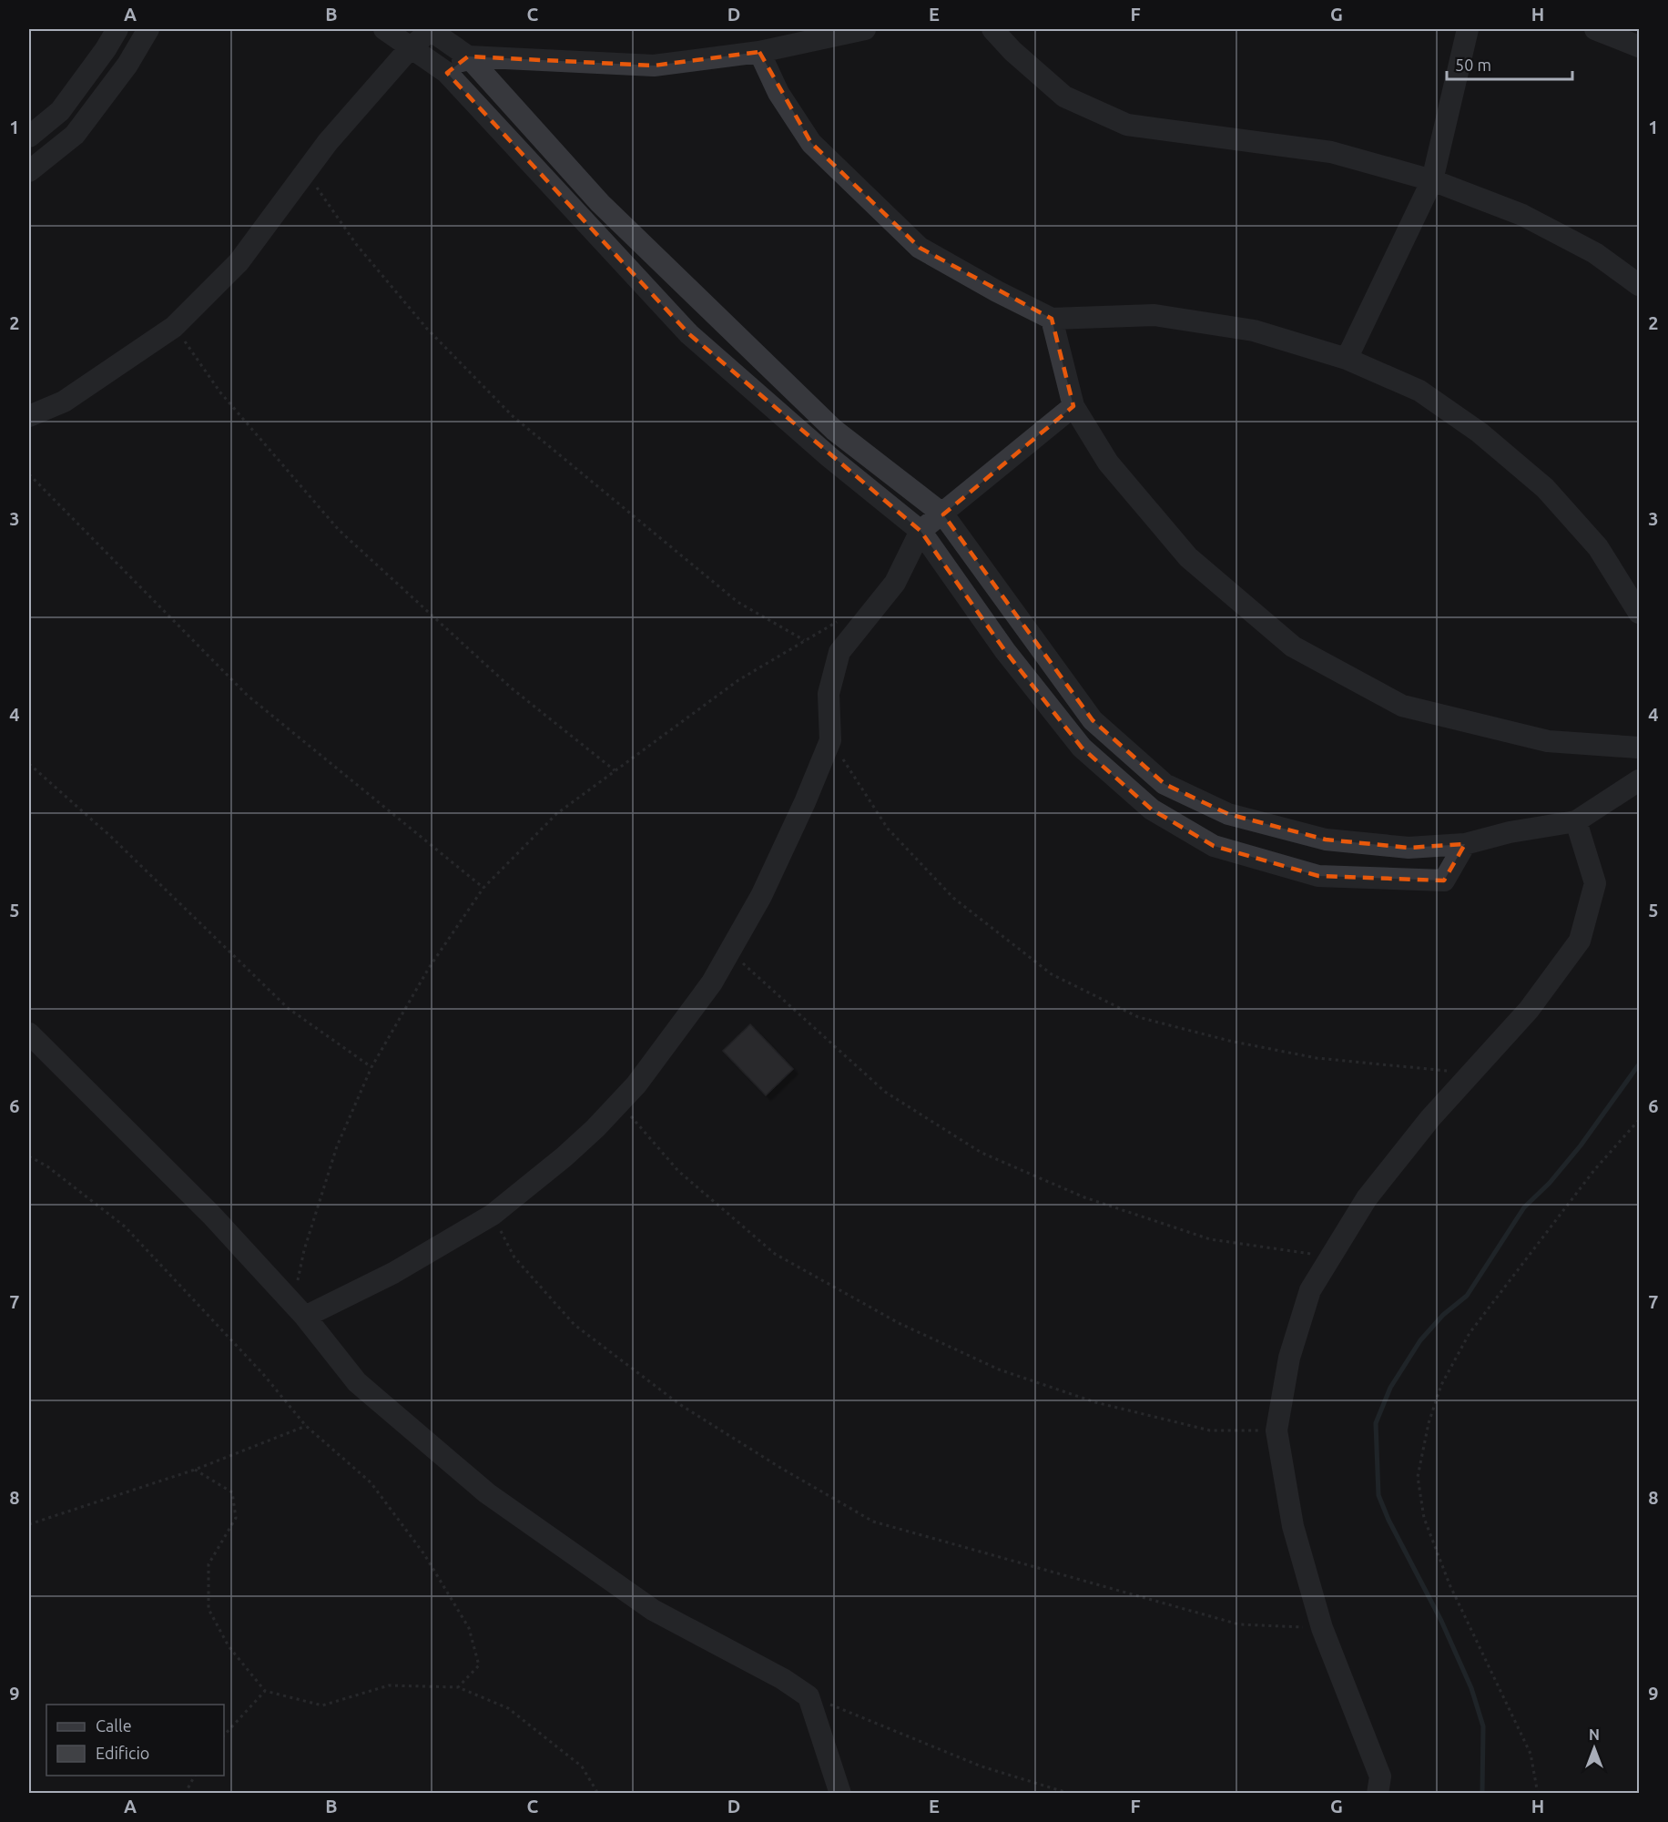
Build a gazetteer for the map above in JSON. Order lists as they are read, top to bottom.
{
  "legend": ["Calle", "Edificio"],
  "scale_bar": "50 m",
  "north": "top",
  "grid": {
    "columns": [
      "A",
      "B",
      "C",
      "D",
      "E",
      "F",
      "G",
      "H"
    ],
    "rows": [
      "1",
      "2",
      "3",
      "4",
      "5",
      "6",
      "7",
      "8",
      "9"
    ]
  }
}
